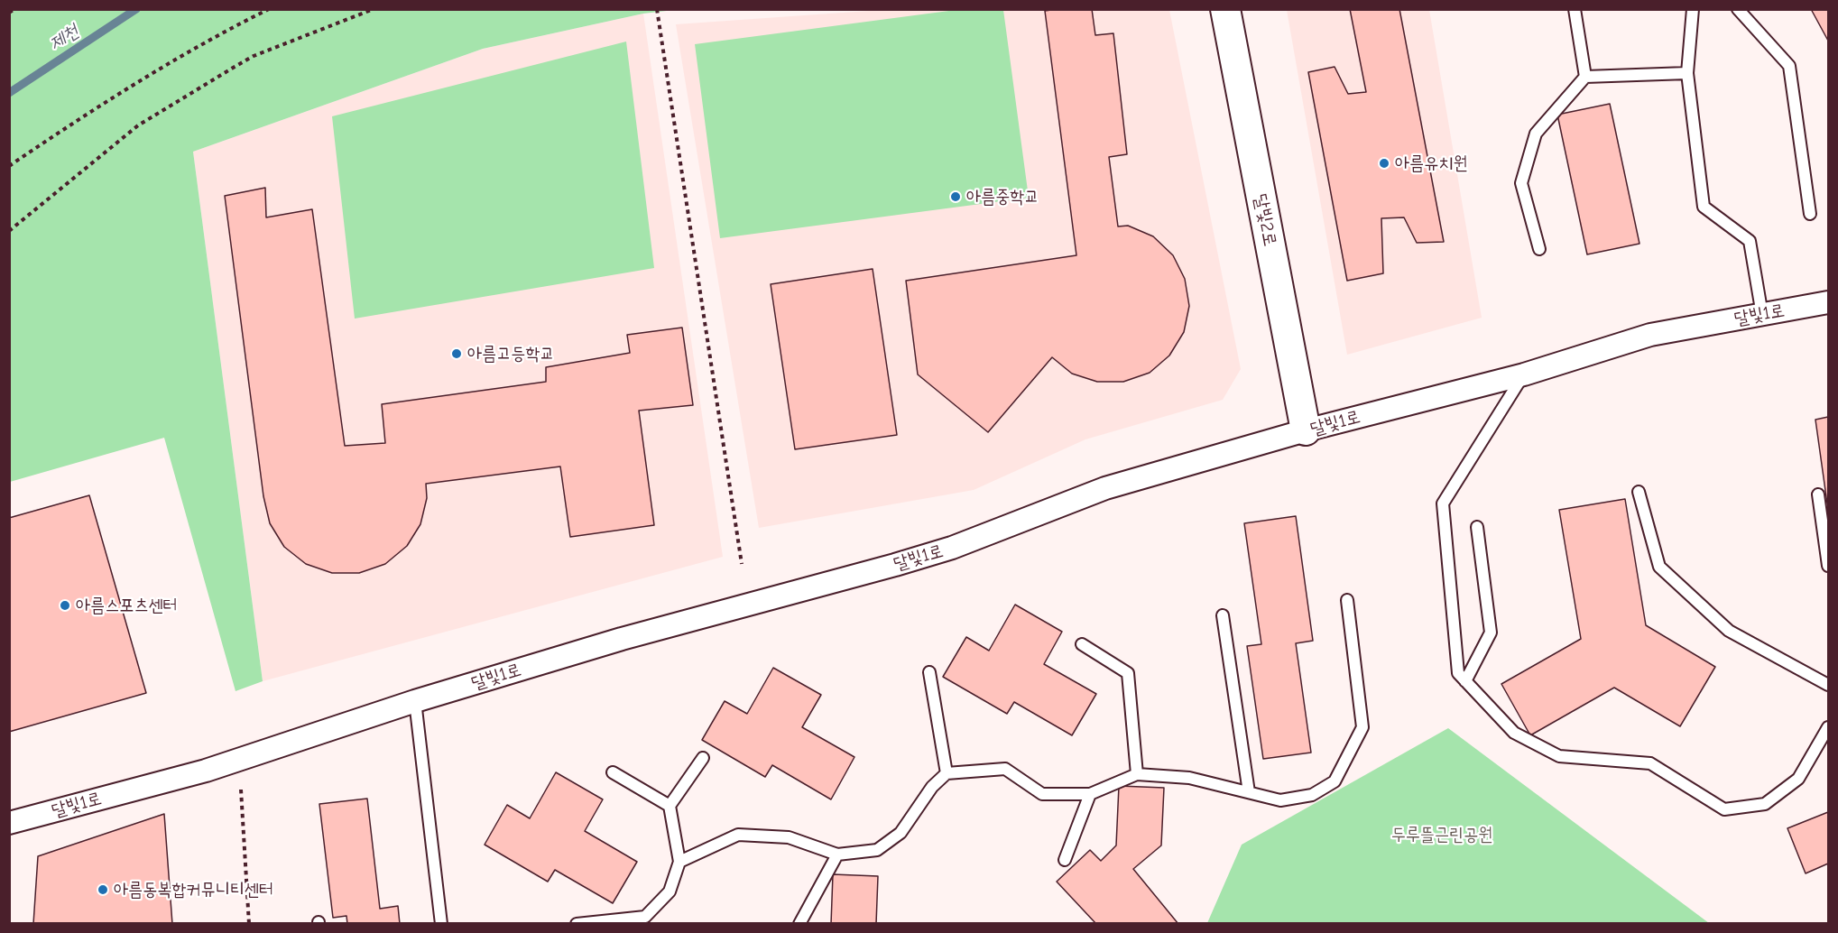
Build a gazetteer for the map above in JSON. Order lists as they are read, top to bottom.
{
  "streets": {
    "street": ["달빛2로", "달빛1로"]
  },
  "crossings": [
    ["달빛2로", "달빛1로"]
  ],
  "water": ["제천"],
  "parks": ["두루뜰근린공원"],
  "places": [
    "아름유치원",
    "아름중학교",
    "아름고등학교",
    "아름스포츠센터",
    "아름동복합커뮤니티센터"
  ]
}
